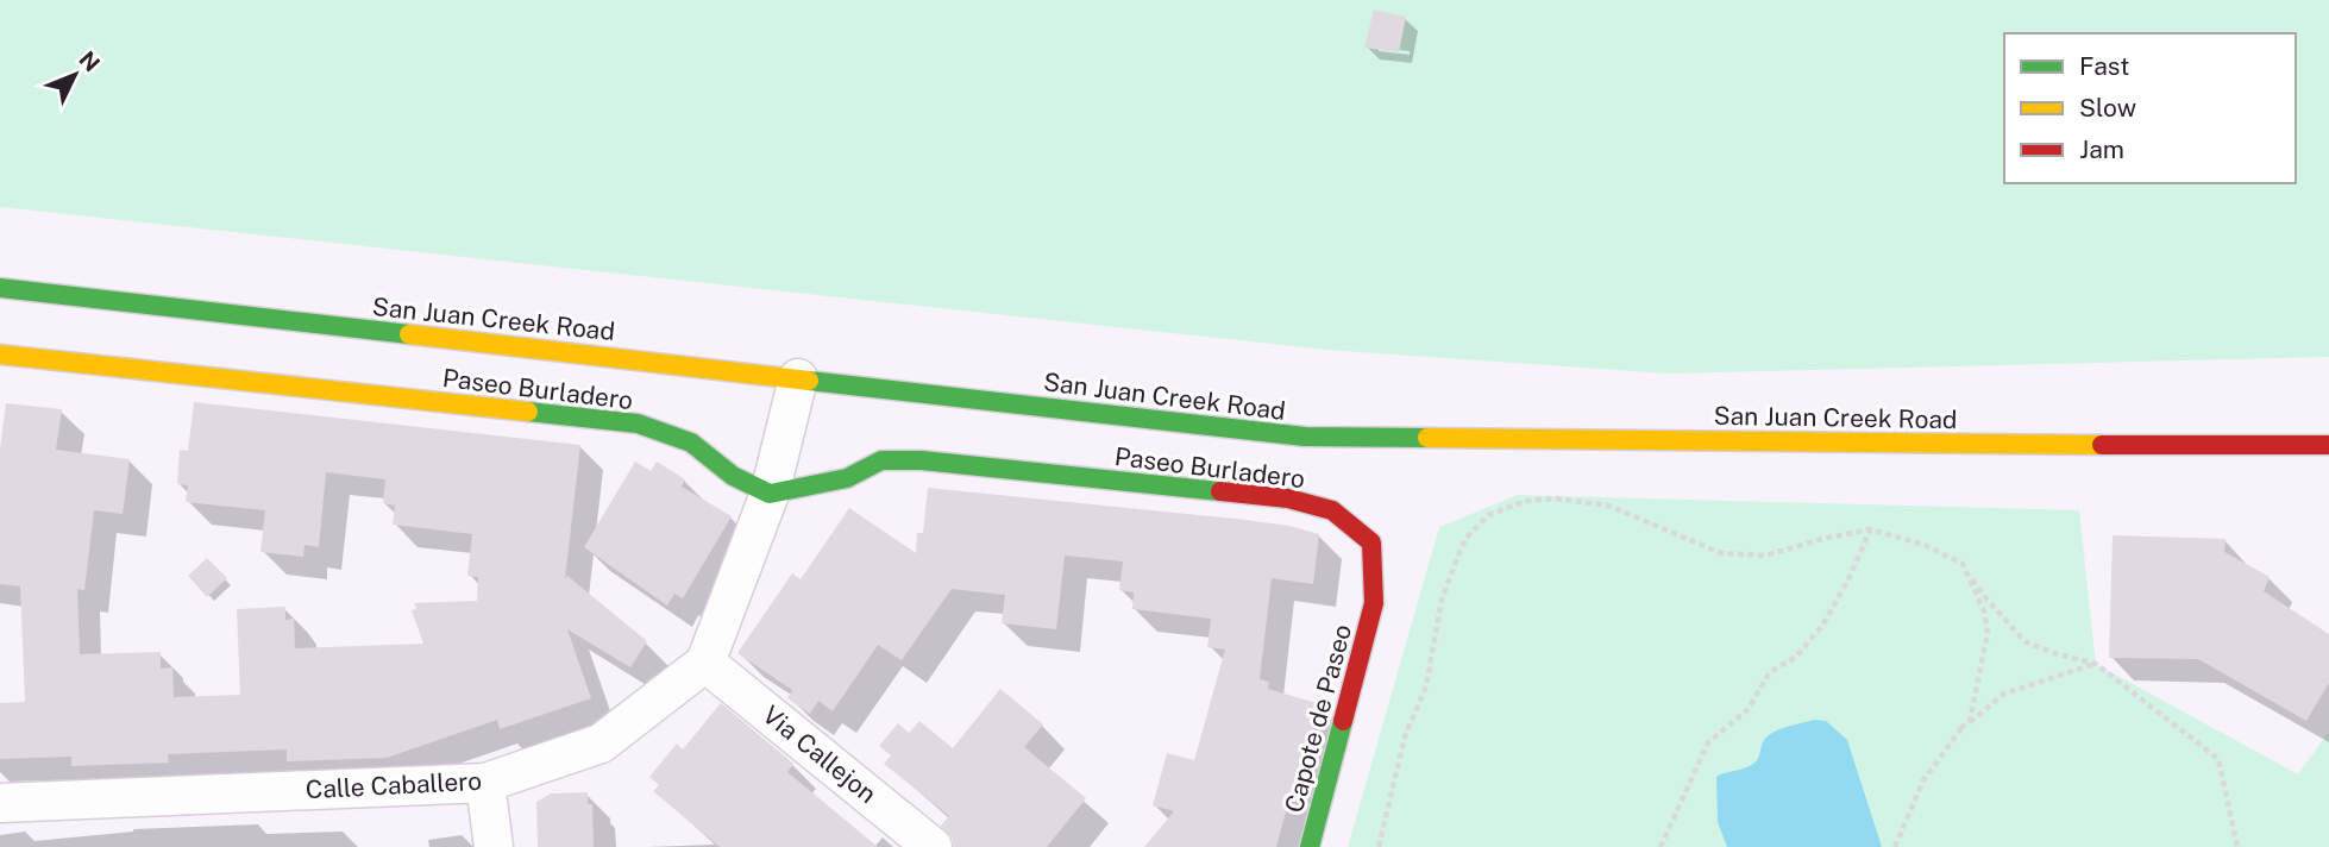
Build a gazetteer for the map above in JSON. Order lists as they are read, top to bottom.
{
  "streets": {
    "main road": ["San Juan Creek Road", "Paseo Burladero", "Capote de Paseo"],
    "street": ["Via Callejon", "Calle Caballero"]
  },
  "crossings": [
    ["Paseo Burladero", "Capote de Paseo"],
    ["Via Callejon", "Calle Caballero"]
  ],
  "legend": ["Fast", "Slow", "Jam"],
  "north": "top right"
}
